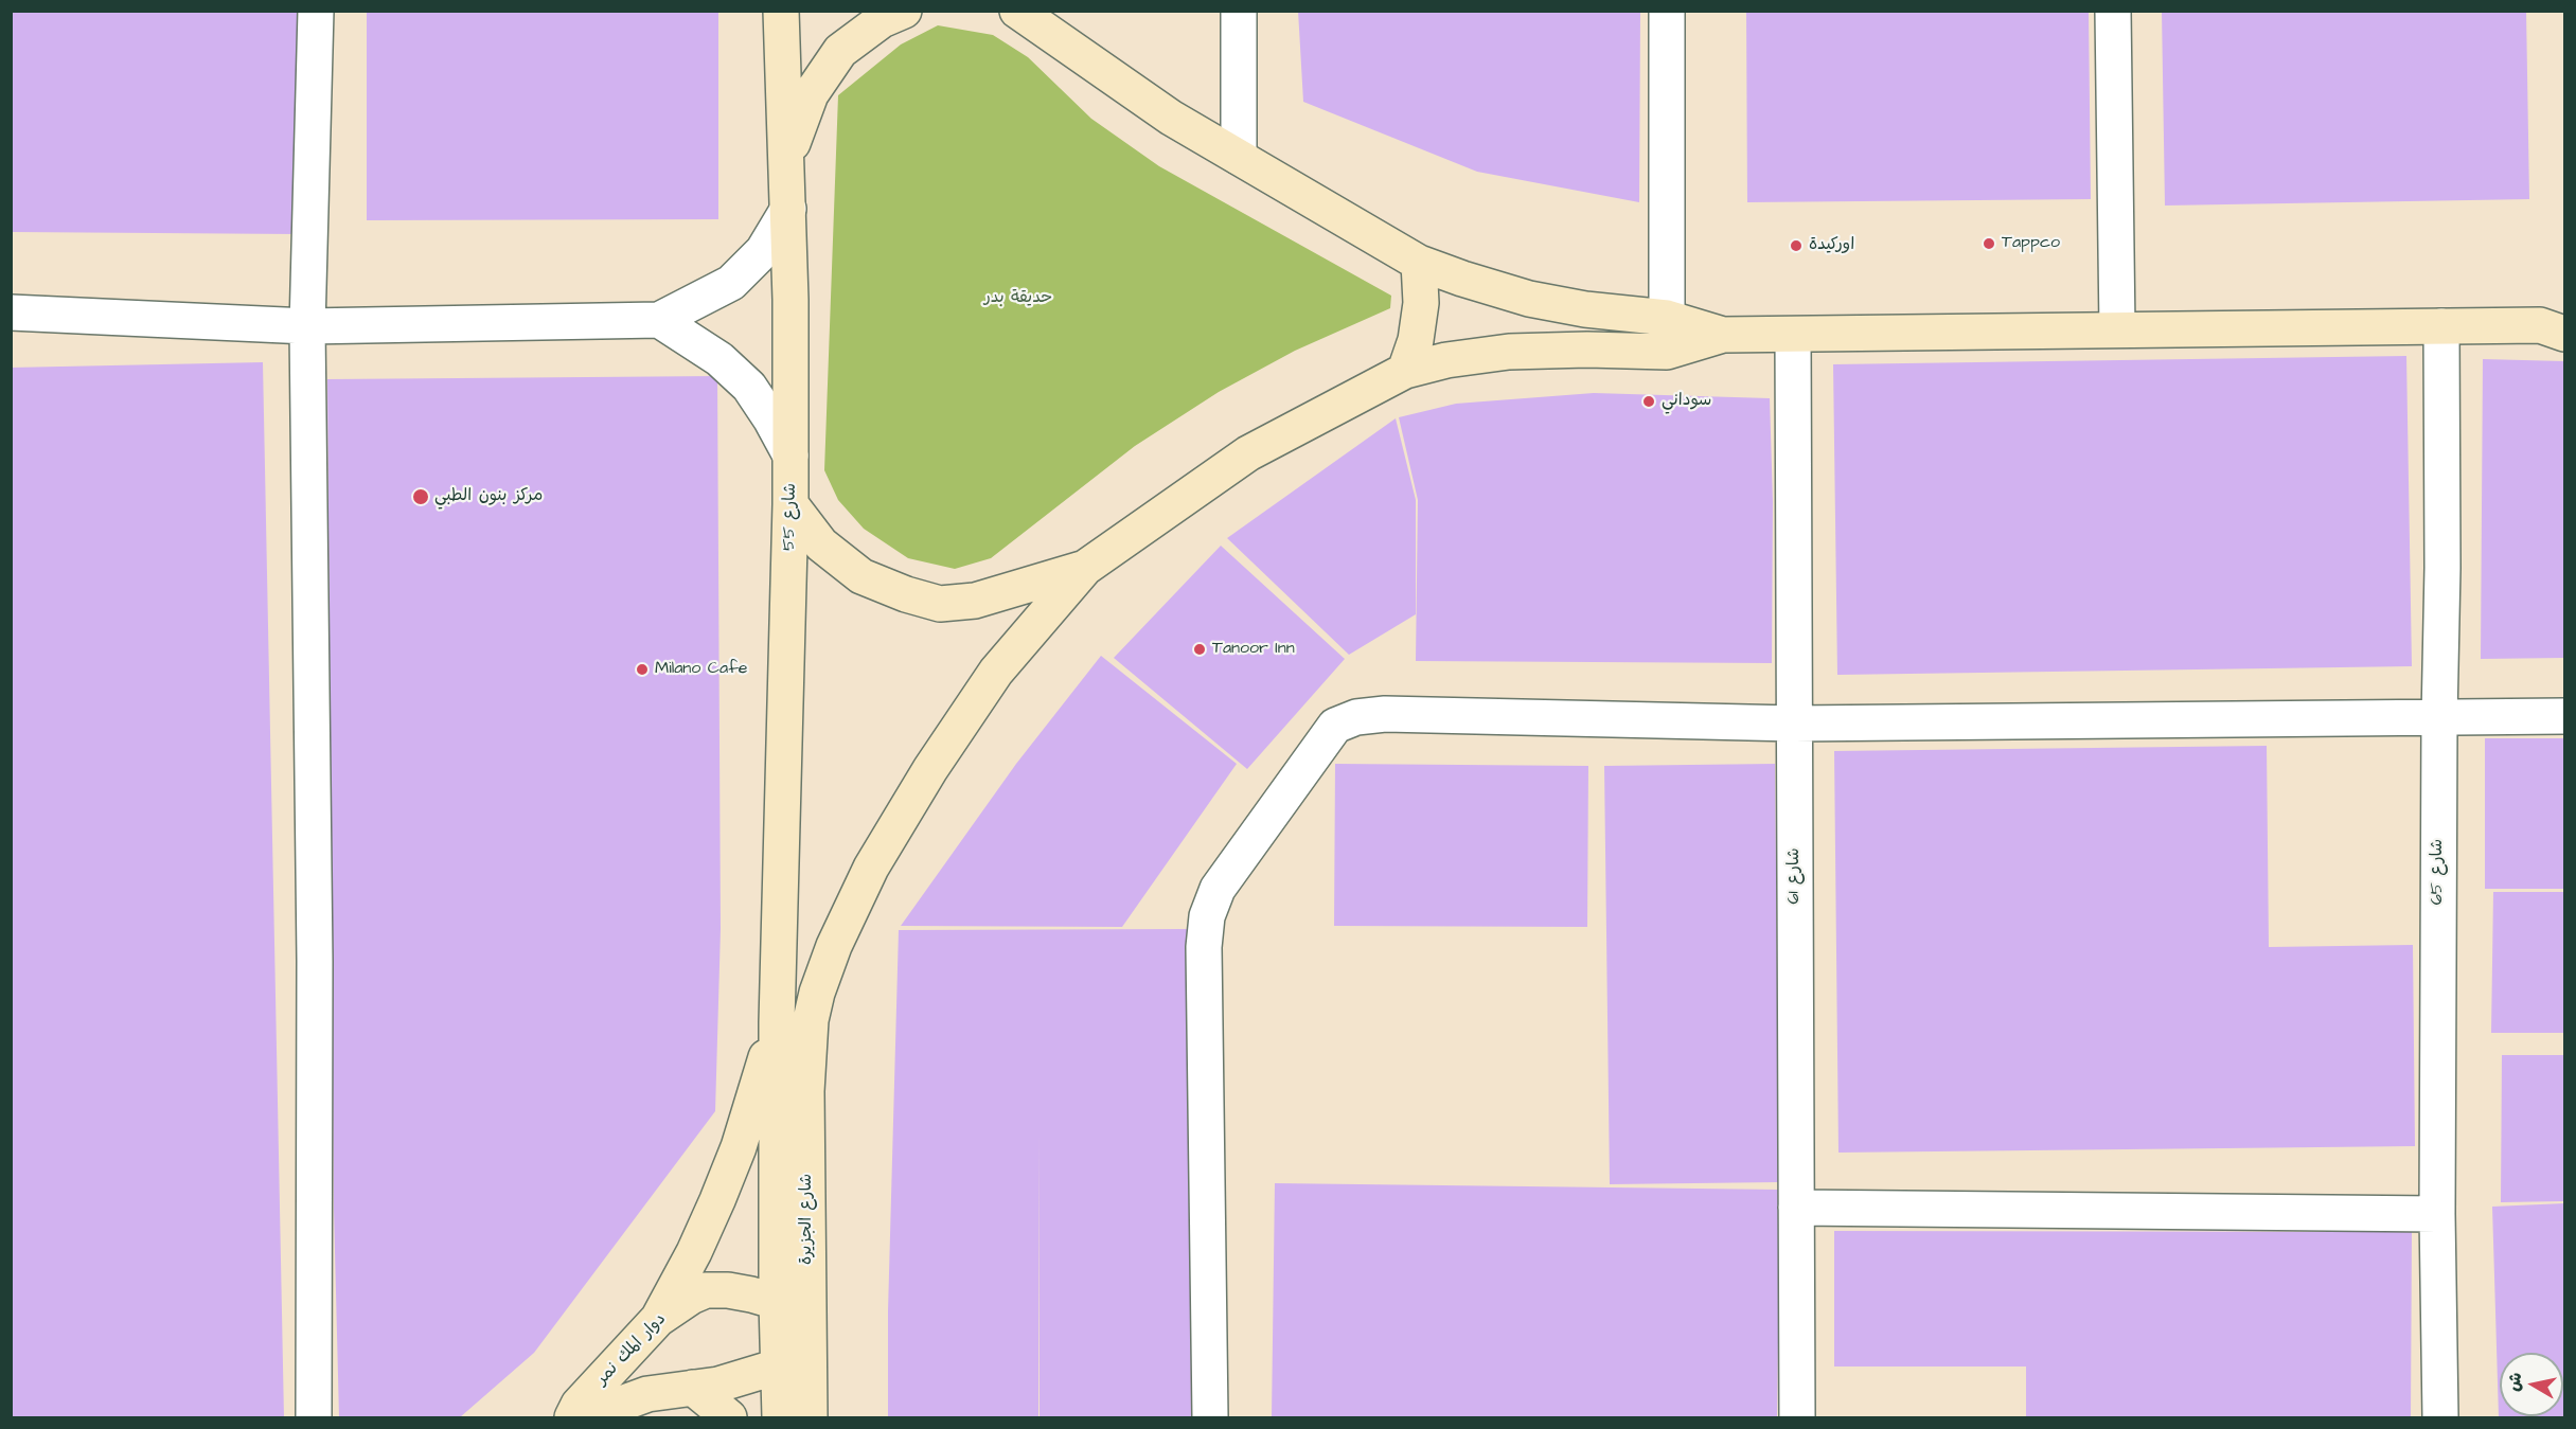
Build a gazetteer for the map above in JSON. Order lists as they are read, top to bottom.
{
  "streets": {
    "street": [
      "شارع 55",
      "شارع 65",
      "شارع 61",
      "شارع الجزيرة",
      "دوار المك نمر"
    ]
  },
  "crossings": [
    ["شارع 55", "شارع الجزيرة"],
    ["شارع الجزيرة", "دوار المك نمر"]
  ],
  "parks": ["حديقة بدر"],
  "places": [
    "Tappco",
    "اوركيدة",
    "سوداني",
    "مركز بنون الطبي",
    "Tanoor Inn",
    "Milano Cafe"
  ],
  "north": "left"
}
